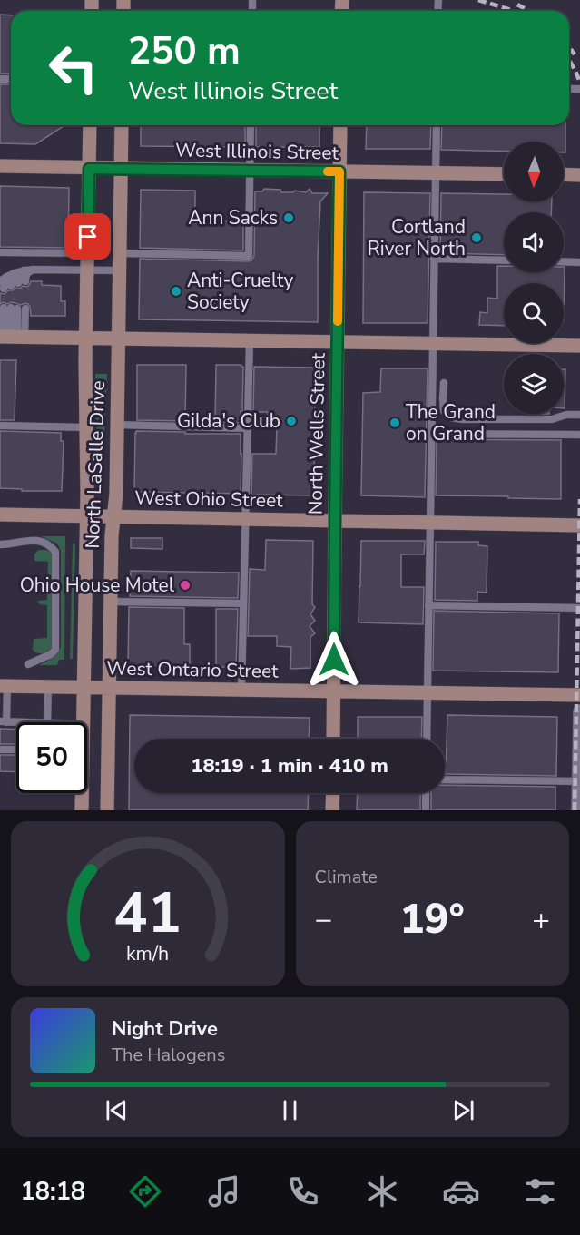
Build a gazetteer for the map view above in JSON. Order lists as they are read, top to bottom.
{
  "streets": {
    "main road": [
      "West Illinois Street",
      "North Wells Street",
      "North LaSalle Drive",
      "West Ohio Street",
      "West Ontario Street"
    ]
  },
  "crossings": [
    ["West Illinois Street", "North Wells Street"],
    ["West Illinois Street", "North LaSalle Drive"],
    ["North Wells Street", "West Ohio Street"],
    ["North Wells Street", "West Ontario Street"],
    ["North LaSalle Drive", "West Ohio Street"],
    ["North LaSalle Drive", "West Ontario Street"]
  ],
  "places": [
    "Ann Sacks",
    "Cortland River North",
    "Anti-Cruelty Society",
    "Gilda's Club",
    "The Grand on Grand",
    "Ohio House Motel"
  ],
  "north": "bottom",
  "page": {
    "turn": ["250 m", "West Illinois Street"],
    "limit": "50",
    "trip": "18:19 · 1 min · 410 m",
    "tile": "Climate",
    "heat": ["−", "19°", "+"],
    "song": ["Night Drive", "The Halogens"],
    "tabs": "18:18",
    "gauge": ["41", "km/h"]
  }
}
